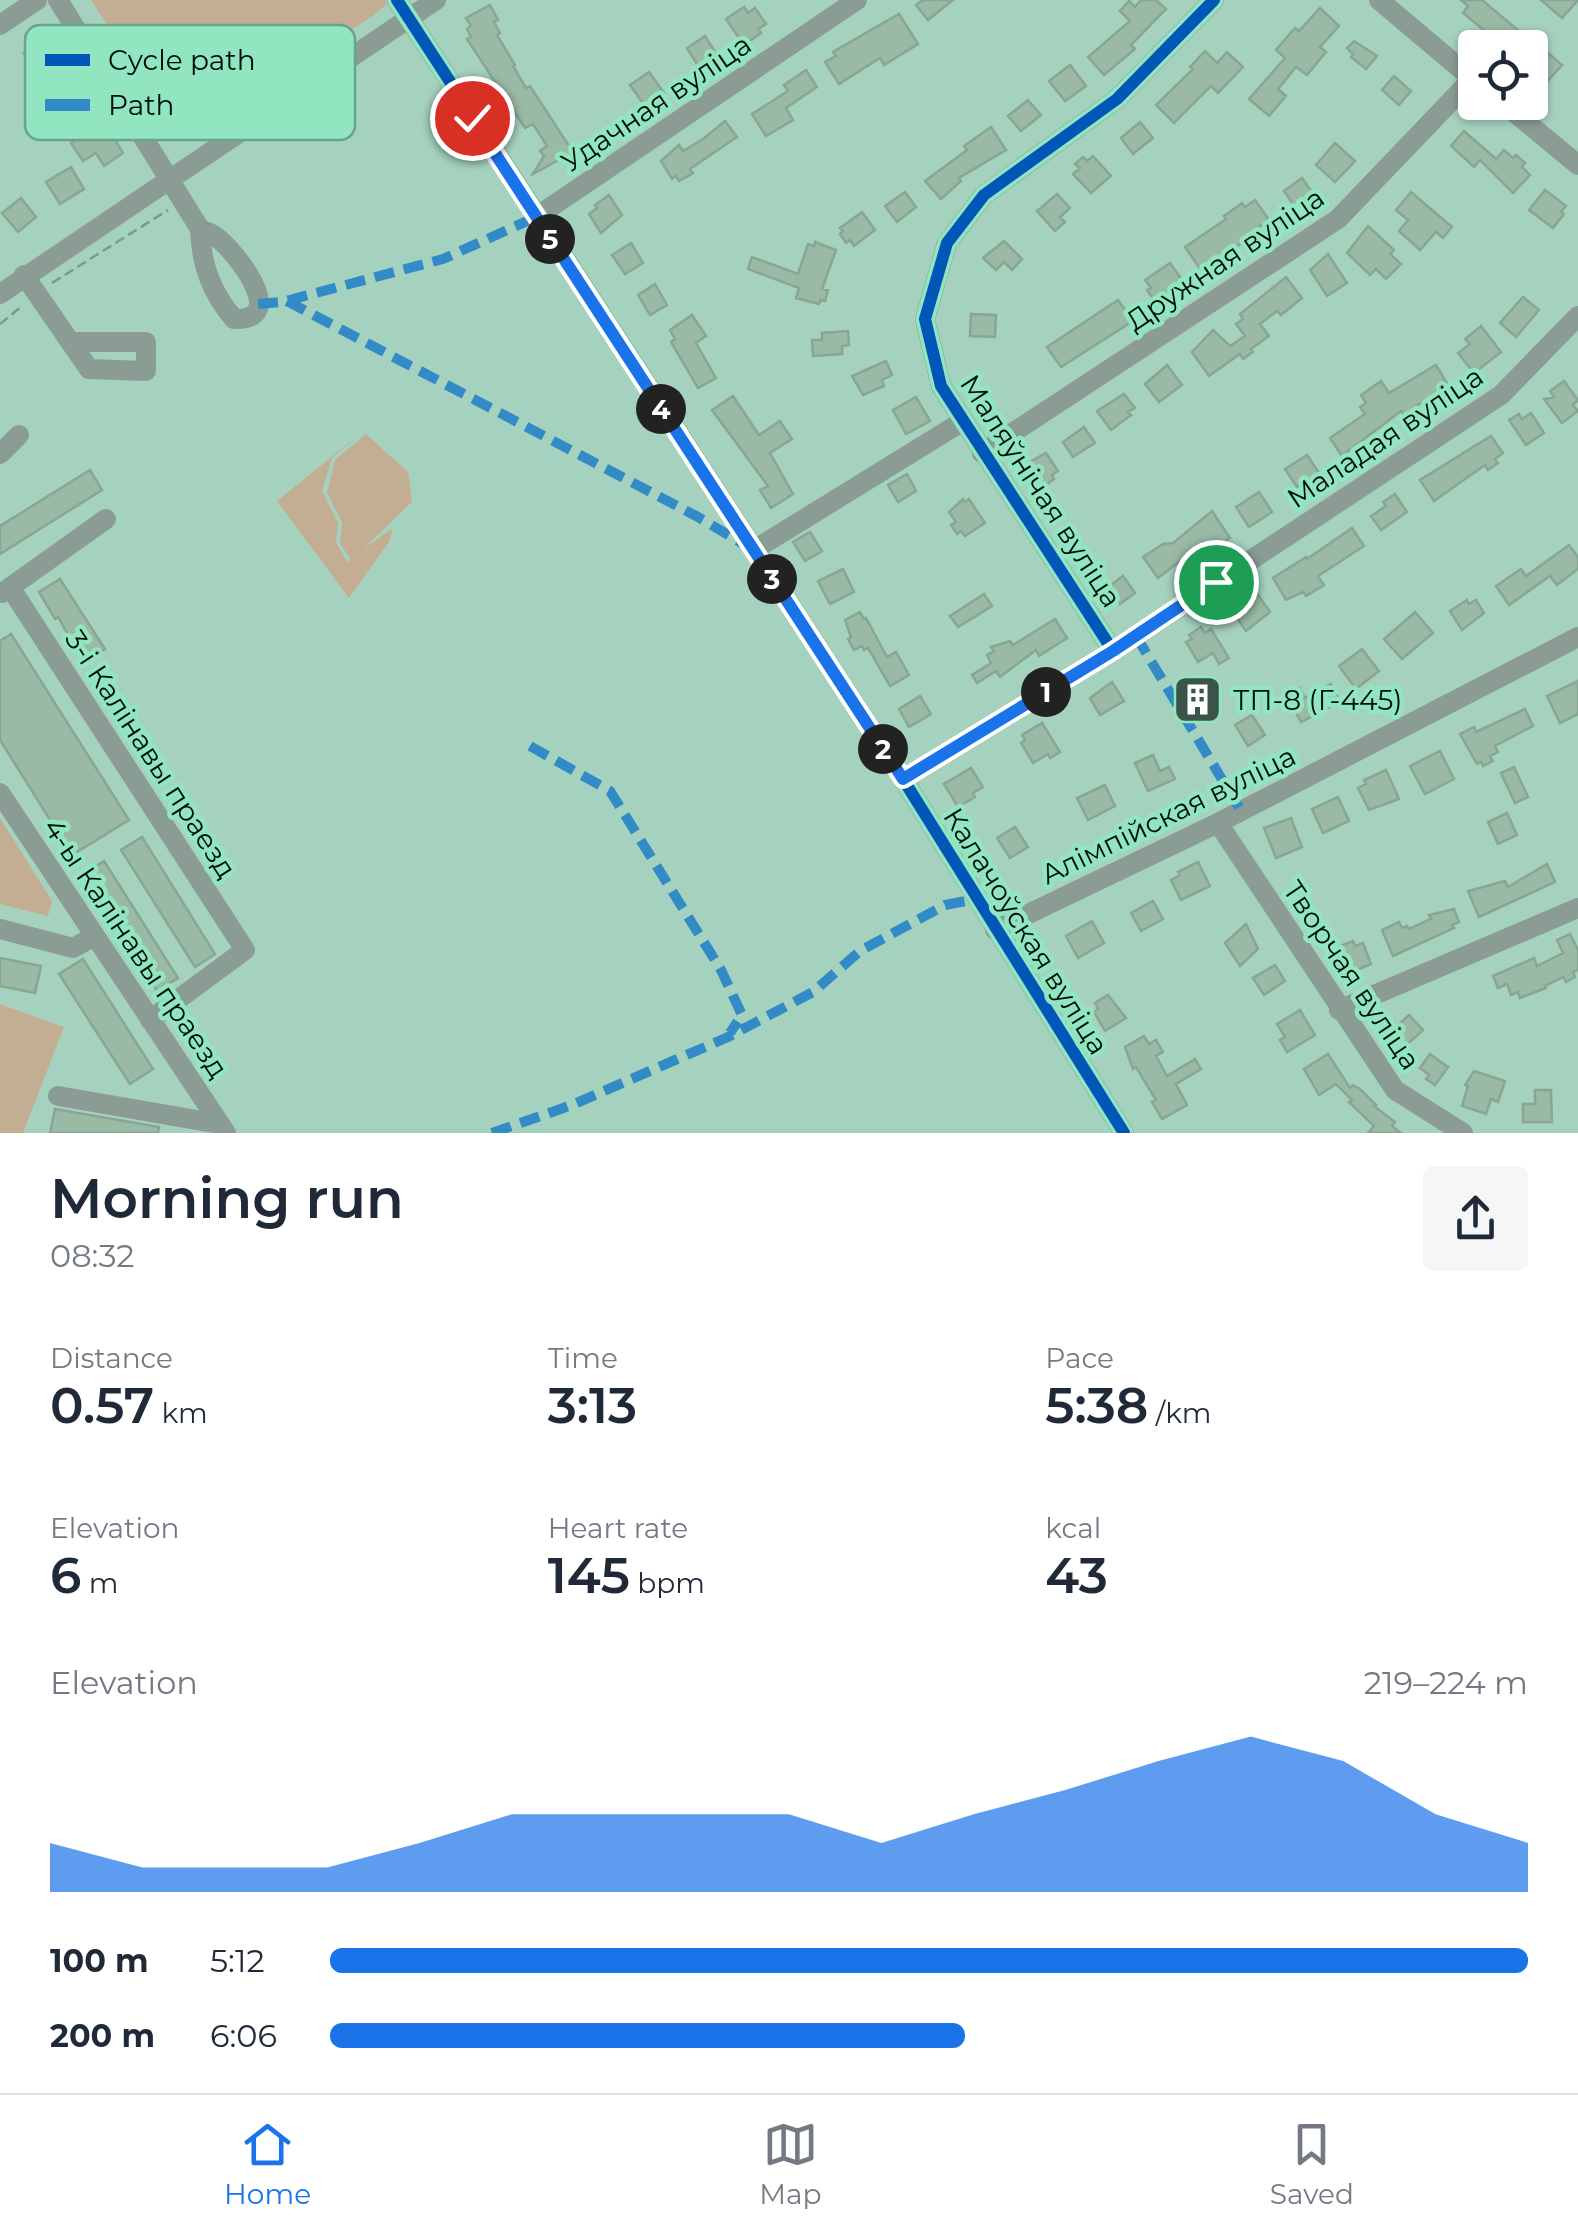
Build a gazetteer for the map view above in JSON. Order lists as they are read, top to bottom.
{
  "streets": {
    "street": [
      "Удачная вуліца",
      "Дружная вуліца",
      "Маладая вуліца",
      "Маляўнічая вуліца",
      "3-і Калінавы праезд",
      "Алімпійская вуліца",
      "Калачоўская вуліца",
      "4-ы Калінавы праезд",
      "Творчая вуліца"
    ]
  },
  "crossings": [
    ["Удачная вуліца", "Калачоўская вуліца"],
    ["Дружная вуліца", "Маляўнічая вуліца"],
    ["Маладая вуліца", "Маляўнічая вуліца"],
    ["Маладая вуліца", "Калачоўская вуліца"],
    ["3-і Калінавы праезд", "4-ы Калінавы праезд"],
    ["Алімпійская вуліца", "Калачоўская вуліца"],
    ["Алімпійская вуліца", "Творчая вуліца"]
  ],
  "places": {
    "building": ["ТП-8 (Г-445)"]
  },
  "legend": ["Cycle path", "Path"],
  "page": {
    "pins": [
      "5",
      "4",
      "3",
      "1",
      "2"
    ],
    "heading": ["Morning run", "08:32"],
    "stats": [
      ["Distance", "0.57 km"],
      ["Time", "3:13"],
      ["Pace", "5:38 /km"],
      ["Elevation", "6 m"],
      ["Heart rate", "145 bpm"],
      ["kcal", "43"]
    ],
    "chart": ["Elevation", "219–224 m"],
    "list": [
      {
        "name": "100 m",
        "note": "5:12"
      },
      {
        "name": "200 m",
        "note": "6:06"
      }
    ],
    "tabs": ["Home", "Map", "Saved"]
  }
}
